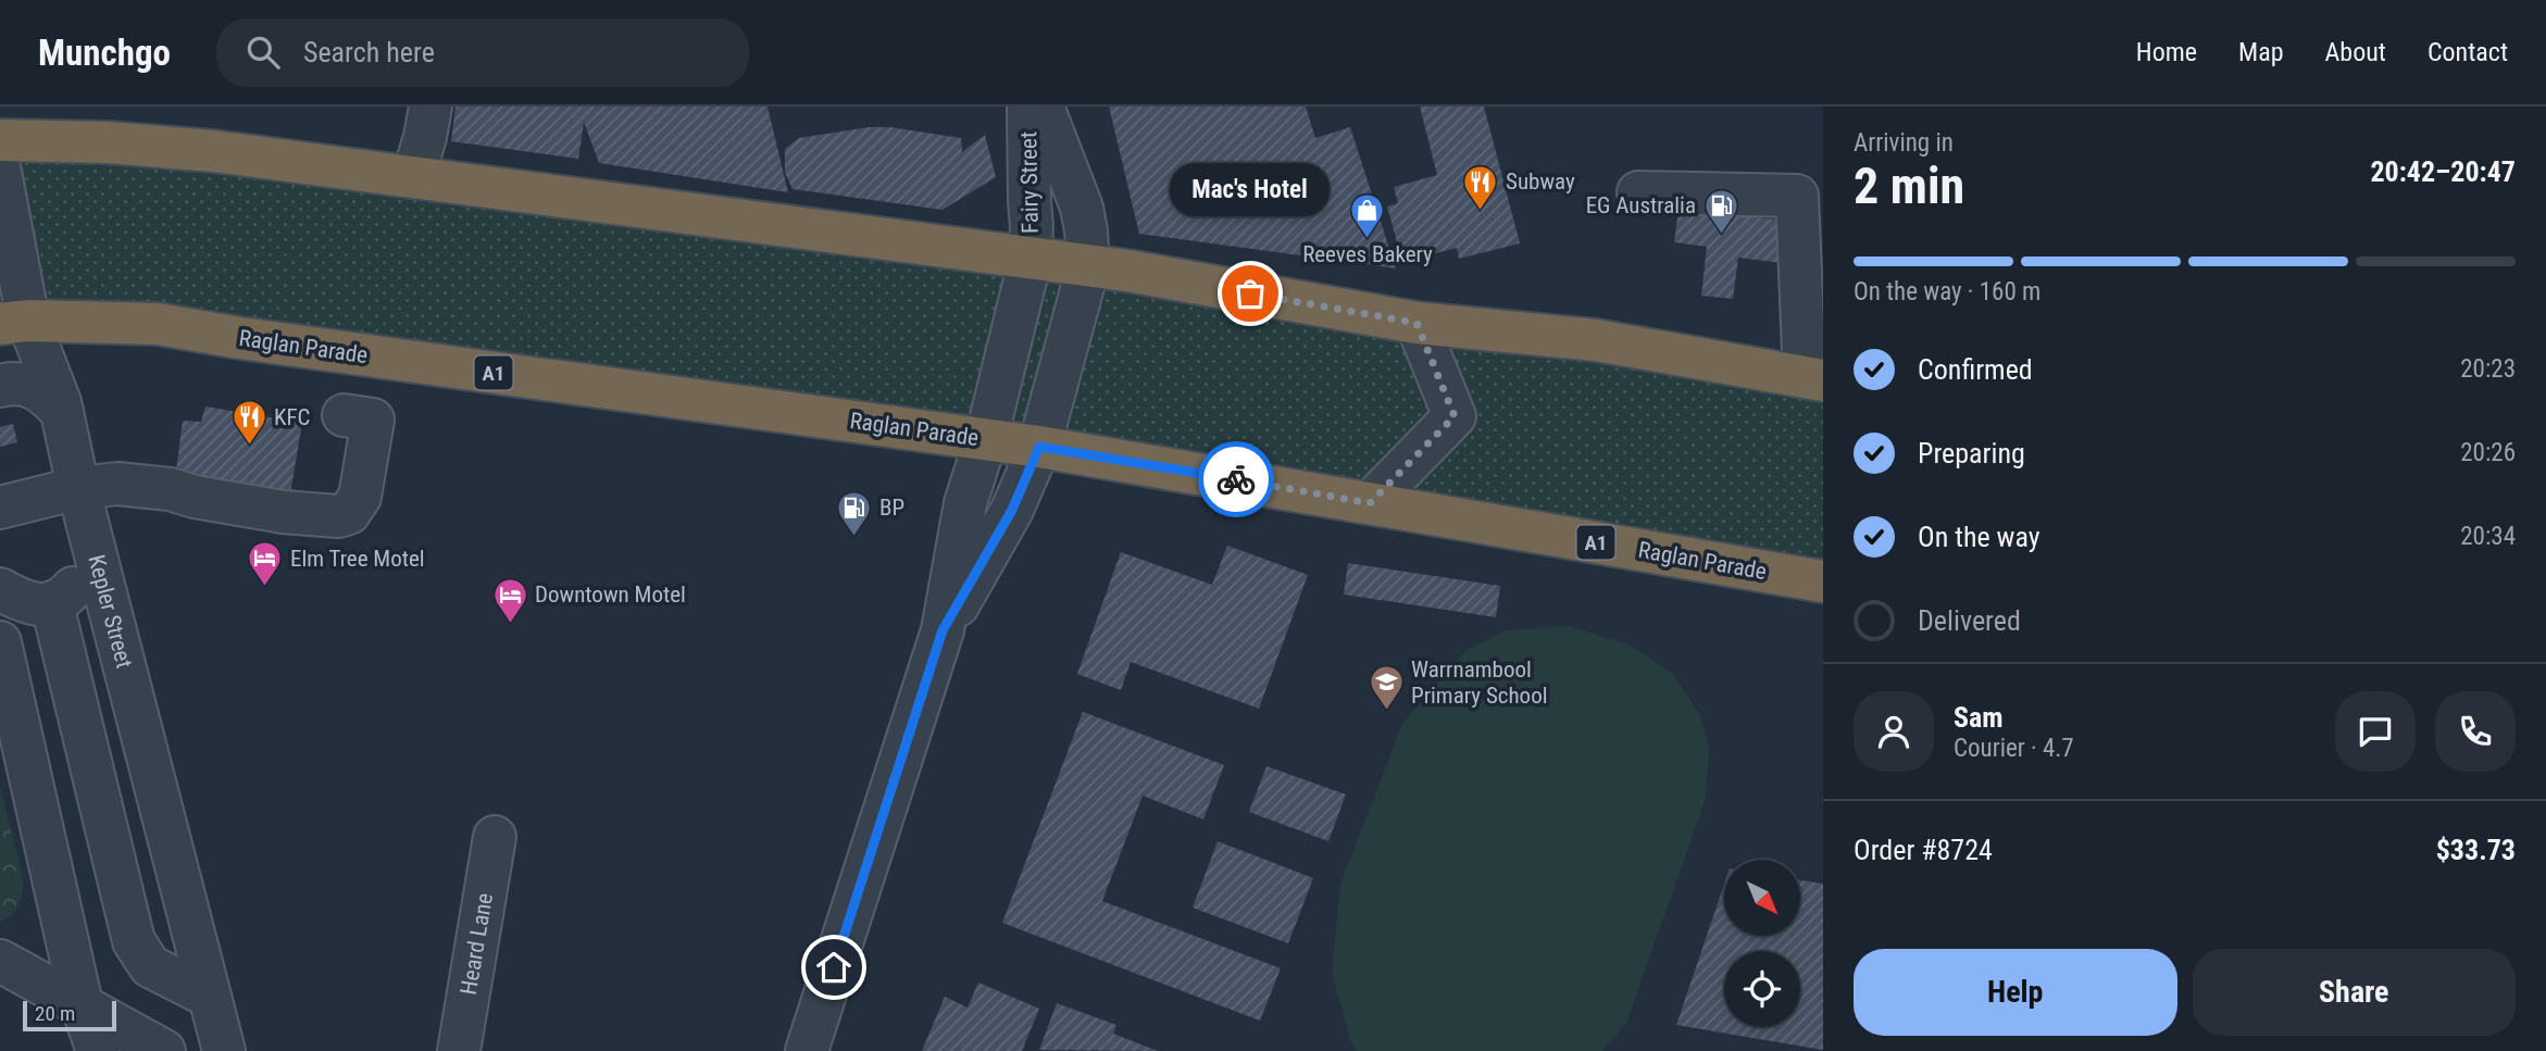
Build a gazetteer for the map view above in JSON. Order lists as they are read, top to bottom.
{
  "streets": {
    "highway": ["Raglan Parade", "A1"],
    "street": ["Fairy Street", "Kepler Street", "Heard Lane"]
  },
  "crossings": [
    ["Fairy Street", "Raglan Parade"],
    ["Raglan Parade", "Kepler Street"]
  ],
  "places": {
    "restaurant": ["Subway", "KFC"],
    "fuel station": ["EG Australia", "BP"],
    "shop": ["Reeves Bakery"],
    "other": ["Mac's Hotel"],
    "hotel": ["Elm Tree Motel", "Downtown Motel"],
    "school or university": ["Warrnambool Primary School"]
  },
  "scale_bar": "20 m",
  "north": "bottom right",
  "page": {
    "header": "Munchgo",
    "search": "Search here",
    "nav": [
      "Home",
      "Map",
      "About",
      "Contact"
    ],
    "heading": ["2 min", "Arriving in", "20:42–20:47"],
    "panel": [
      "Sam",
      "Courier · 4.7",
      "Order #8724",
      "$33.73"
    ],
    "bubble": "Mac's Hotel",
    "bar": "On the way · 160 m",
    "list": [
      ["Confirmed", "20:23"],
      ["Preparing", "20:26"],
      ["On the way", "20:34"],
      "Delivered"
    ],
    "buttons": ["Help", "Share"],
    "scale": "20 m"
  }
}
